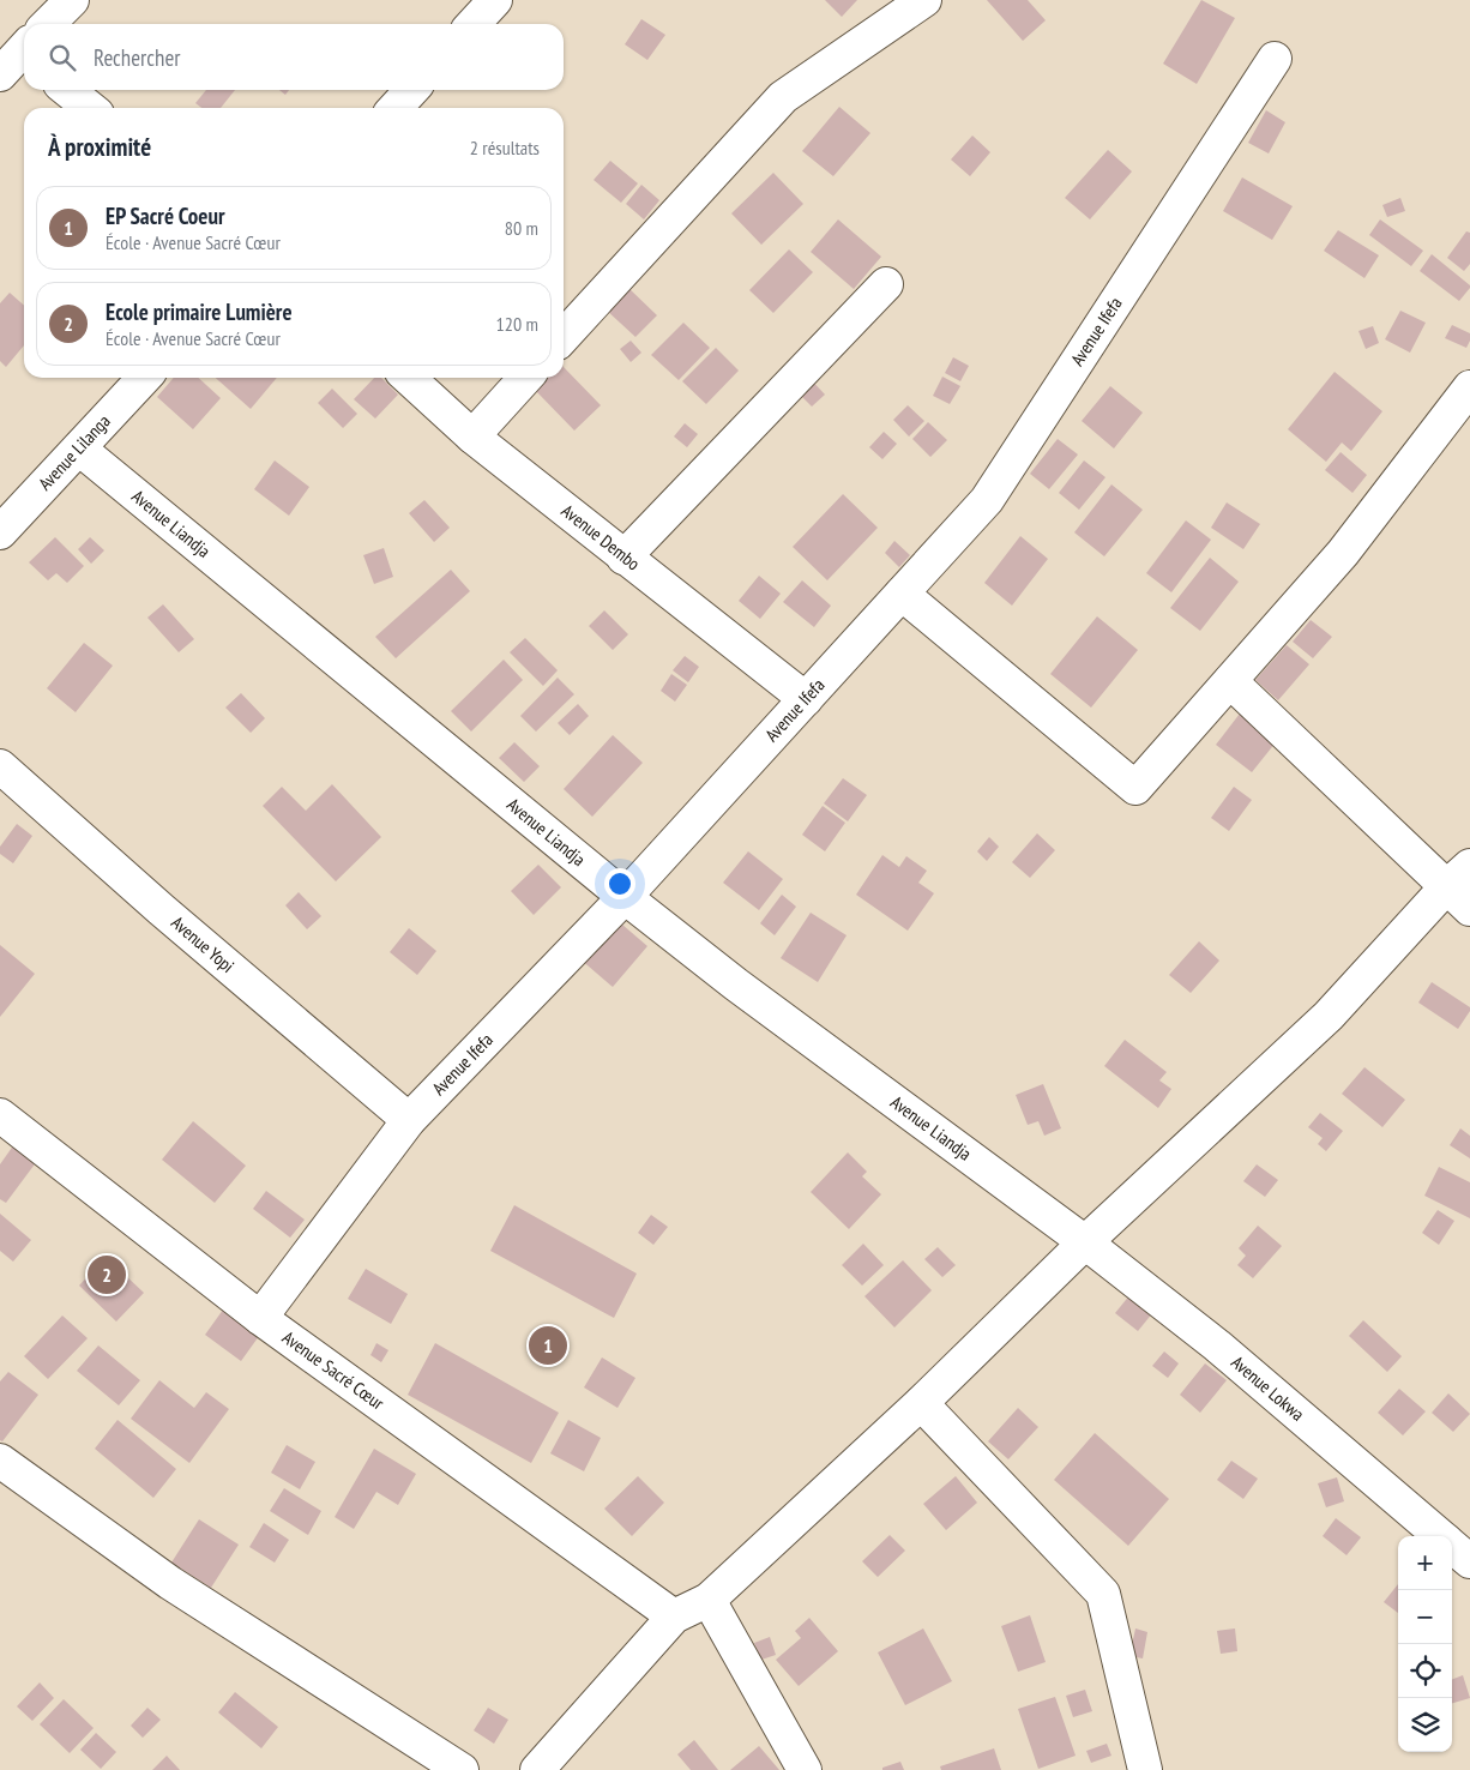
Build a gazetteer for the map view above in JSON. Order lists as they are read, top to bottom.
{
  "streets": {
    "street": [
      "Avenue Ifefa",
      "Avenue Lilanga",
      "Avenue Liandja",
      "Avenue Dembo",
      "Avenue Yopi",
      "Avenue Sacré Cœur",
      "Avenue Lokwa"
    ]
  },
  "crossings": [
    ["Avenue Ifefa", "Avenue Liandja"],
    ["Avenue Ifefa", "Avenue Dembo"],
    ["Avenue Ifefa", "Avenue Yopi"],
    ["Avenue Ifefa", "Avenue Sacré Cœur"],
    ["Avenue Lilanga", "Avenue Liandja"],
    ["Avenue Liandja", "Avenue Lokwa"]
  ],
  "page": {
    "search": "Rechercher",
    "heading": ["À proximité", "2 résultats"],
    "list": [
      {
        "mark": "1",
        "name": "EP Sacré Coeur",
        "note": "École · Avenue Sacré Cœur",
        "value": "80 m"
      },
      {
        "mark": "2",
        "name": "Ecole primaire Lumière",
        "note": "École · Avenue Sacré Cœur",
        "value": "120 m"
      }
    ],
    "pins": ["2", "1"],
    "map_buttons": ["+", "−"]
  }
}
